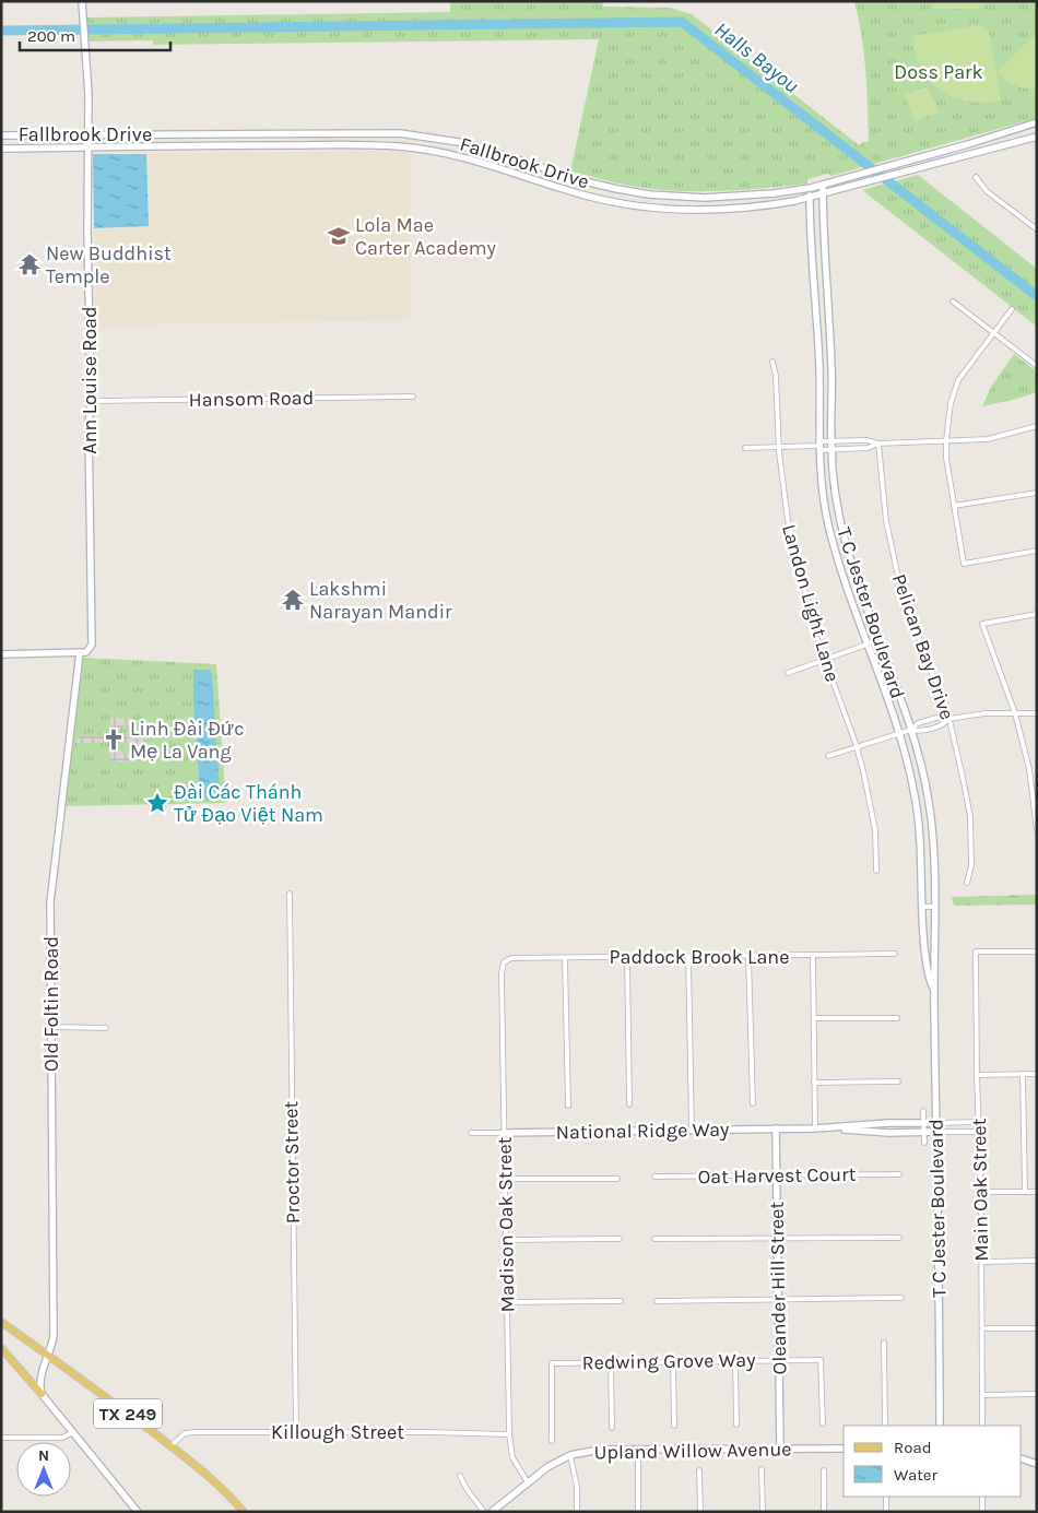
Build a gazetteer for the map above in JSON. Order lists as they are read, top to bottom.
{
  "streets": {
    "main road": ["TX 249"],
    "street": [
      "Fallbrook Drive",
      "Ann Louise Road",
      "Hansom Road",
      "Landon Light Lane",
      "T C Jester Boulevard",
      "Pelican Bay Drive",
      "Paddock Brook Lane",
      "Old Foltin Road",
      "National Ridge Way",
      "Proctor Street",
      "Oat Harvest Court",
      "Main Oak Street",
      "Madison Oak Street",
      "Oleander Hill Street",
      "Redwing Grove Way",
      "Killough Street",
      "Upland Willow Avenue"
    ]
  },
  "crossings": [
    ["Fallbrook Drive", "Ann Louise Road"],
    ["Fallbrook Drive", "T C Jester Boulevard"],
    ["Ann Louise Road", "Hansom Road"],
    ["Ann Louise Road", "Old Foltin Road"],
    ["T C Jester Boulevard", "National Ridge Way"],
    ["Paddock Brook Lane", "Madison Oak Street"],
    ["Old Foltin Road", "TX 249"],
    ["National Ridge Way", "Main Oak Street"],
    ["National Ridge Way", "Madison Oak Street"],
    ["National Ridge Way", "Oleander Hill Street"],
    ["Proctor Street", "Killough Street"],
    ["Oat Harvest Court", "Oleander Hill Street"],
    ["Madison Oak Street", "Killough Street"],
    ["Madison Oak Street", "Upland Willow Avenue"],
    ["Oleander Hill Street", "Redwing Grove Way"],
    ["Oleander Hill Street", "Upland Willow Avenue"],
    ["TX 249", "Killough Street"]
  ],
  "water": ["Halls Bayou"],
  "parks": ["Doss Park"],
  "places": {
    "school or university": ["Lola Mae Carter Academy"],
    "temple": ["New Buddhist Temple", "Lakshmi Narayan Mandir"],
    "church": ["Linh Đài Đức Mẹ La Vang"],
    "place": ["Đài Các Thánh Tử Đạo Việt Nam"]
  },
  "legend": ["Road", "Water"],
  "scale_bar": "200 m",
  "north": "top"
}
